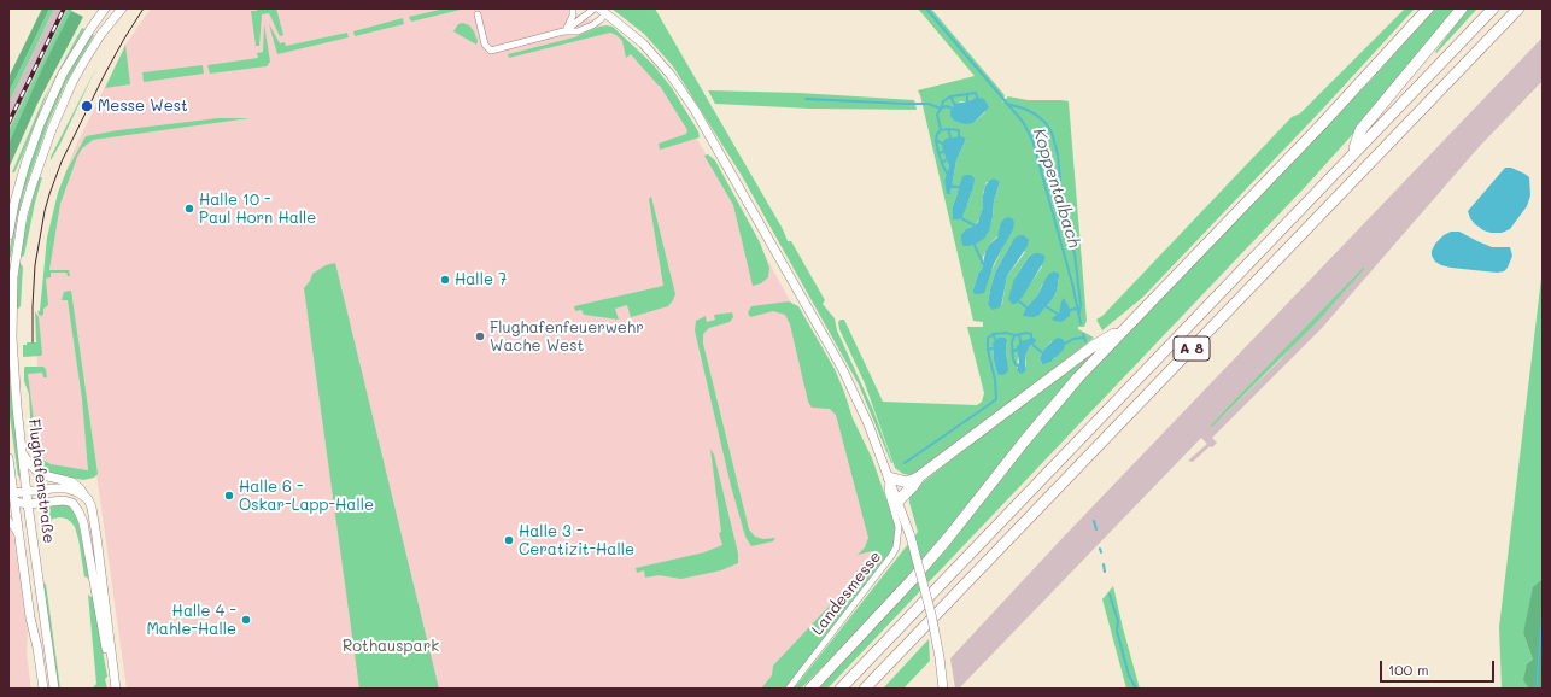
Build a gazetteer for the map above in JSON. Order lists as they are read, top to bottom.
{
  "streets": {
    "highway": ["A 8"],
    "main road": ["Flughafenstraße"],
    "street": ["Landesmesse"]
  },
  "water": ["Koppentalbach"],
  "parks": ["Rothauspark"],
  "places": [
    "Messe West",
    "Halle 10 - Paul Horn Halle",
    "Halle 7",
    "Flughafenfeuerwehr Wache West",
    "Halle 6 - Oskar-Lapp-Halle",
    "Halle 3 - Ceratizit-Halle",
    "Halle 4 - Mahle-Halle"
  ],
  "scale_bar": "100 m"
}
